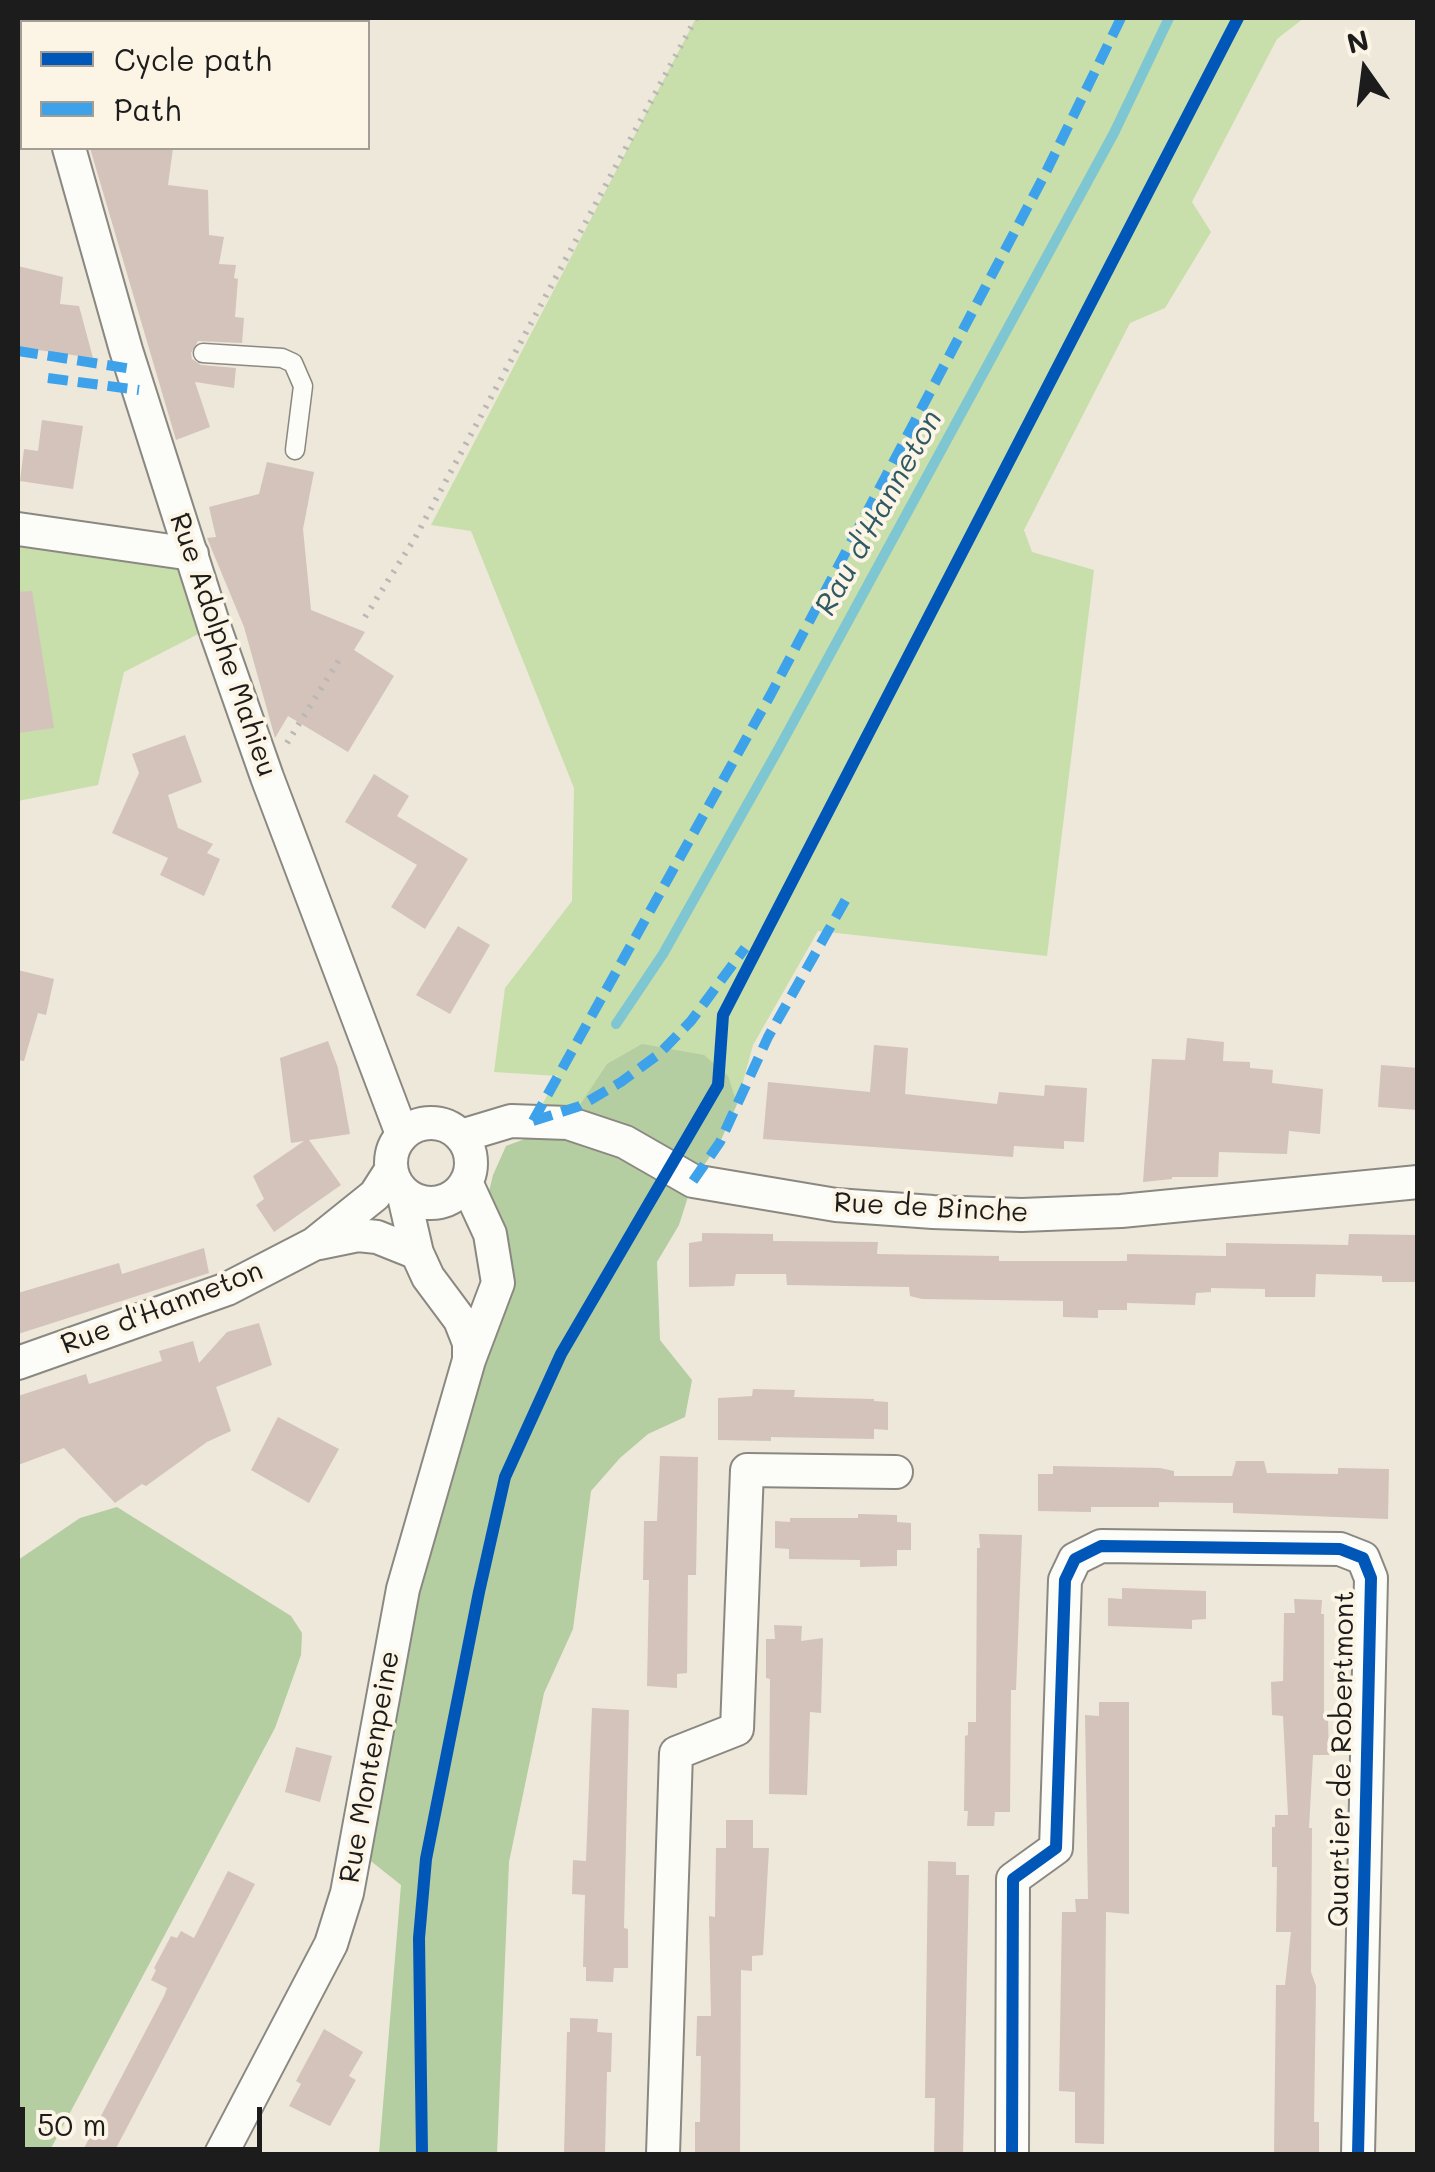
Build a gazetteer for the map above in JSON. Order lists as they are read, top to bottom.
{
  "streets": {
    "street": [
      "Rue Adolphe Mahieu",
      "Rue de Binche",
      "Rue d'Hanneton",
      "Quartier de Robertmont",
      "Rue Montenpeine"
    ]
  },
  "crossings": [
    ["Rue Adolphe Mahieu", "Rue de Binche"],
    ["Rue Adolphe Mahieu", "Rue d'Hanneton"],
    ["Rue Adolphe Mahieu", "Rue Montenpeine"],
    ["Rue de Binche", "Rue d'Hanneton"],
    ["Rue de Binche", "Rue Montenpeine"],
    ["Rue d'Hanneton", "Rue Montenpeine"]
  ],
  "water": ["Rau d'Hanneton"],
  "legend": ["Cycle path", "Path"],
  "scale_bar": "50 m",
  "north": "top"
}
